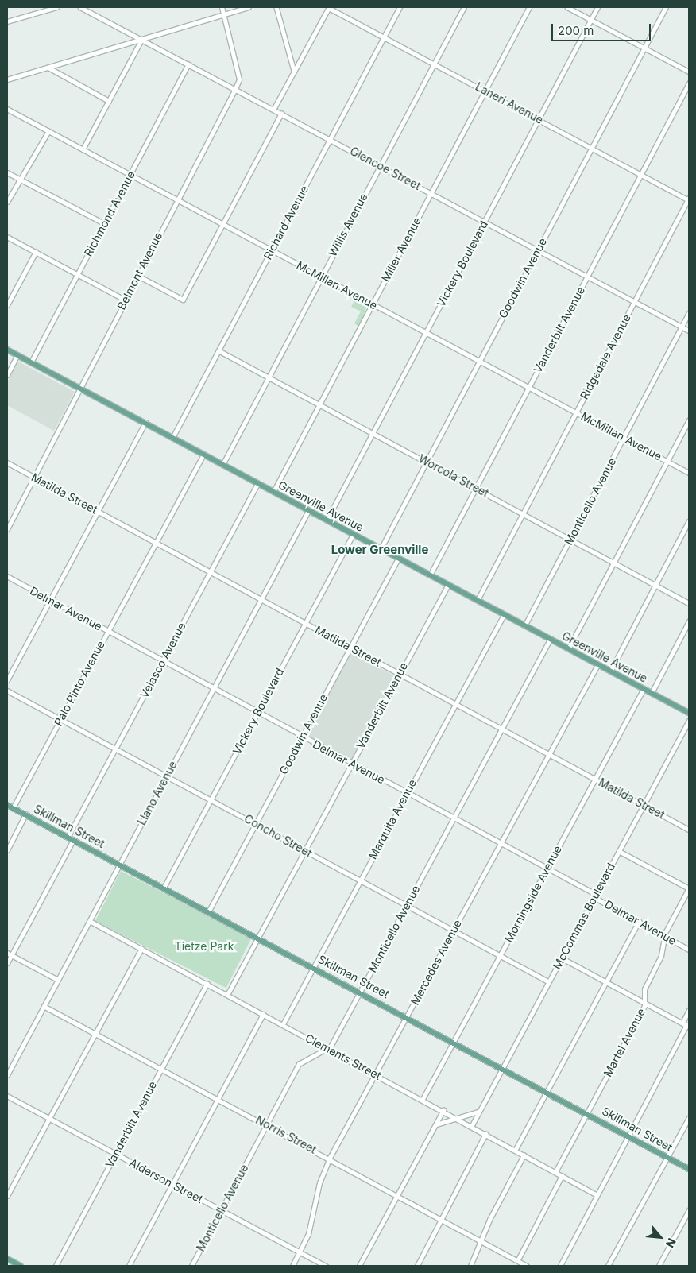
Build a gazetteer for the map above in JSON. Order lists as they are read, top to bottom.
{
  "streets": {
    "main road": ["Greenville Avenue", "Skillman Street"],
    "street": [
      "Laneri Avenue",
      "Glencoe Street",
      "Richmond Avenue",
      "Richard Avenue",
      "Willis Avenue",
      "Miller Avenue",
      "Vickery Boulevard",
      "Belmont Avenue",
      "Goodwin Avenue",
      "McMillan Avenue",
      "Vanderbilt Avenue",
      "Ridgedale Avenue",
      "Worcola Street",
      "Matilda Street",
      "Monticello Avenue",
      "Delmar Avenue",
      "Velasco Avenue",
      "Palo Pinto Avenue",
      "Llano Avenue",
      "Marquita Avenue",
      "Concho Street",
      "Morningside Avenue",
      "McCommas Boulevard",
      "Mercedes Avenue",
      "Martel Avenue",
      "Clements Street",
      "Norris Street",
      "Alderson Street"
    ]
  },
  "crossings": [
    ["Laneri Avenue", "Richard Avenue"],
    ["Laneri Avenue", "Willis Avenue"],
    ["Laneri Avenue", "Miller Avenue"],
    ["Laneri Avenue", "Vickery Boulevard"],
    ["Laneri Avenue", "Goodwin Avenue"],
    ["Laneri Avenue", "Vanderbilt Avenue"],
    ["Laneri Avenue", "Ridgedale Avenue"],
    ["Glencoe Street", "Richmond Avenue"],
    ["Glencoe Street", "Richard Avenue"],
    ["Glencoe Street", "Willis Avenue"],
    ["Glencoe Street", "Miller Avenue"],
    ["Glencoe Street", "Vickery Boulevard"],
    ["Glencoe Street", "Belmont Avenue"],
    ["Glencoe Street", "Goodwin Avenue"],
    ["Glencoe Street", "Vanderbilt Avenue"],
    ["Glencoe Street", "Ridgedale Avenue"],
    ["Glencoe Street", "Monticello Avenue"],
    ["Richmond Avenue", "McMillan Avenue"],
    ["Richmond Avenue", "Greenville Avenue"],
    ["Richard Avenue", "McMillan Avenue"],
    ["Richard Avenue", "Worcola Street"],
    ["Richard Avenue", "Greenville Avenue"],
    ["Willis Avenue", "McMillan Avenue"],
    ["Willis Avenue", "Worcola Street"],
    ["Willis Avenue", "Greenville Avenue"],
    ["Miller Avenue", "McMillan Avenue"],
    ["Miller Avenue", "Worcola Street"],
    ["Miller Avenue", "Greenville Avenue"],
    ["Vickery Boulevard", "McMillan Avenue"],
    ["Vickery Boulevard", "Worcola Street"],
    ["Vickery Boulevard", "Matilda Street"],
    ["Vickery Boulevard", "Greenville Avenue"],
    ["Vickery Boulevard", "Delmar Avenue"],
    ["Vickery Boulevard", "Skillman Street"],
    ["Vickery Boulevard", "Concho Street"],
    ["Belmont Avenue", "McMillan Avenue"],
    ["Belmont Avenue", "Matilda Street"],
    ["Belmont Avenue", "Greenville Avenue"],
    ["Goodwin Avenue", "McMillan Avenue"],
    ["Goodwin Avenue", "Worcola Street"],
    ["Goodwin Avenue", "Matilda Street"],
    ["Goodwin Avenue", "Greenville Avenue"],
    ["Goodwin Avenue", "Delmar Avenue"],
    ["Goodwin Avenue", "Skillman Street"],
    ["Goodwin Avenue", "Concho Street"],
    ["McMillan Avenue", "Vanderbilt Avenue"],
    ["McMillan Avenue", "Ridgedale Avenue"],
    ["McMillan Avenue", "Monticello Avenue"],
    ["Vanderbilt Avenue", "Worcola Street"],
    ["Vanderbilt Avenue", "Matilda Street"],
    ["Vanderbilt Avenue", "Greenville Avenue"],
    ["Vanderbilt Avenue", "Delmar Avenue"],
    ["Vanderbilt Avenue", "Skillman Street"],
    ["Vanderbilt Avenue", "Concho Street"],
    ["Vanderbilt Avenue", "Clements Street"],
    ["Vanderbilt Avenue", "Norris Street"],
    ["Vanderbilt Avenue", "Alderson Street"],
    ["Ridgedale Avenue", "Worcola Street"],
    ["Ridgedale Avenue", "Greenville Avenue"],
    ["Worcola Street", "Monticello Avenue"],
    ["Matilda Street", "Monticello Avenue"],
    ["Matilda Street", "Velasco Avenue"],
    ["Matilda Street", "Palo Pinto Avenue"],
    ["Matilda Street", "Llano Avenue"],
    ["Matilda Street", "Marquita Avenue"],
    ["Matilda Street", "Morningside Avenue"],
    ["Matilda Street", "McCommas Boulevard"],
    ["Matilda Street", "Mercedes Avenue"],
    ["Monticello Avenue", "Greenville Avenue"],
    ["Monticello Avenue", "Delmar Avenue"],
    ["Monticello Avenue", "Skillman Street"],
    ["Monticello Avenue", "Concho Street"],
    ["Monticello Avenue", "Clements Street"],
    ["Monticello Avenue", "Norris Street"],
    ["Monticello Avenue", "Alderson Street"],
    ["Greenville Avenue", "Velasco Avenue"],
    ["Greenville Avenue", "Palo Pinto Avenue"],
    ["Greenville Avenue", "Llano Avenue"],
    ["Greenville Avenue", "Marquita Avenue"],
    ["Greenville Avenue", "Morningside Avenue"],
    ["Greenville Avenue", "Mercedes Avenue"],
    ["Delmar Avenue", "Velasco Avenue"],
    ["Delmar Avenue", "Palo Pinto Avenue"],
    ["Delmar Avenue", "Llano Avenue"],
    ["Delmar Avenue", "Marquita Avenue"],
    ["Delmar Avenue", "Morningside Avenue"],
    ["Delmar Avenue", "McCommas Boulevard"],
    ["Delmar Avenue", "Mercedes Avenue"],
    ["Delmar Avenue", "Martel Avenue"],
    ["Velasco Avenue", "Skillman Street"],
    ["Velasco Avenue", "Concho Street"],
    ["Palo Pinto Avenue", "Skillman Street"],
    ["Palo Pinto Avenue", "Concho Street"],
    ["Llano Avenue", "Skillman Street"],
    ["Llano Avenue", "Concho Street"],
    ["Llano Avenue", "Clements Street"],
    ["Llano Avenue", "Norris Street"],
    ["Marquita Avenue", "Skillman Street"],
    ["Marquita Avenue", "Concho Street"],
    ["Marquita Avenue", "Clements Street"],
    ["Skillman Street", "Morningside Avenue"],
    ["Skillman Street", "McCommas Boulevard"],
    ["Skillman Street", "Mercedes Avenue"],
    ["Skillman Street", "Martel Avenue"],
    ["Concho Street", "Morningside Avenue"],
    ["Concho Street", "McCommas Boulevard"],
    ["Concho Street", "Mercedes Avenue"],
    ["Morningside Avenue", "Clements Street"],
    ["McCommas Boulevard", "Clements Street"],
    ["Mercedes Avenue", "Clements Street"],
    ["Mercedes Avenue", "Norris Street"],
    ["Mercedes Avenue", "Alderson Street"],
    ["Martel Avenue", "Clements Street"]
  ],
  "districts": ["Lower Greenville"],
  "parks": ["Tietze Park"],
  "scale_bar": "200 m",
  "north": "bottom right"
}
